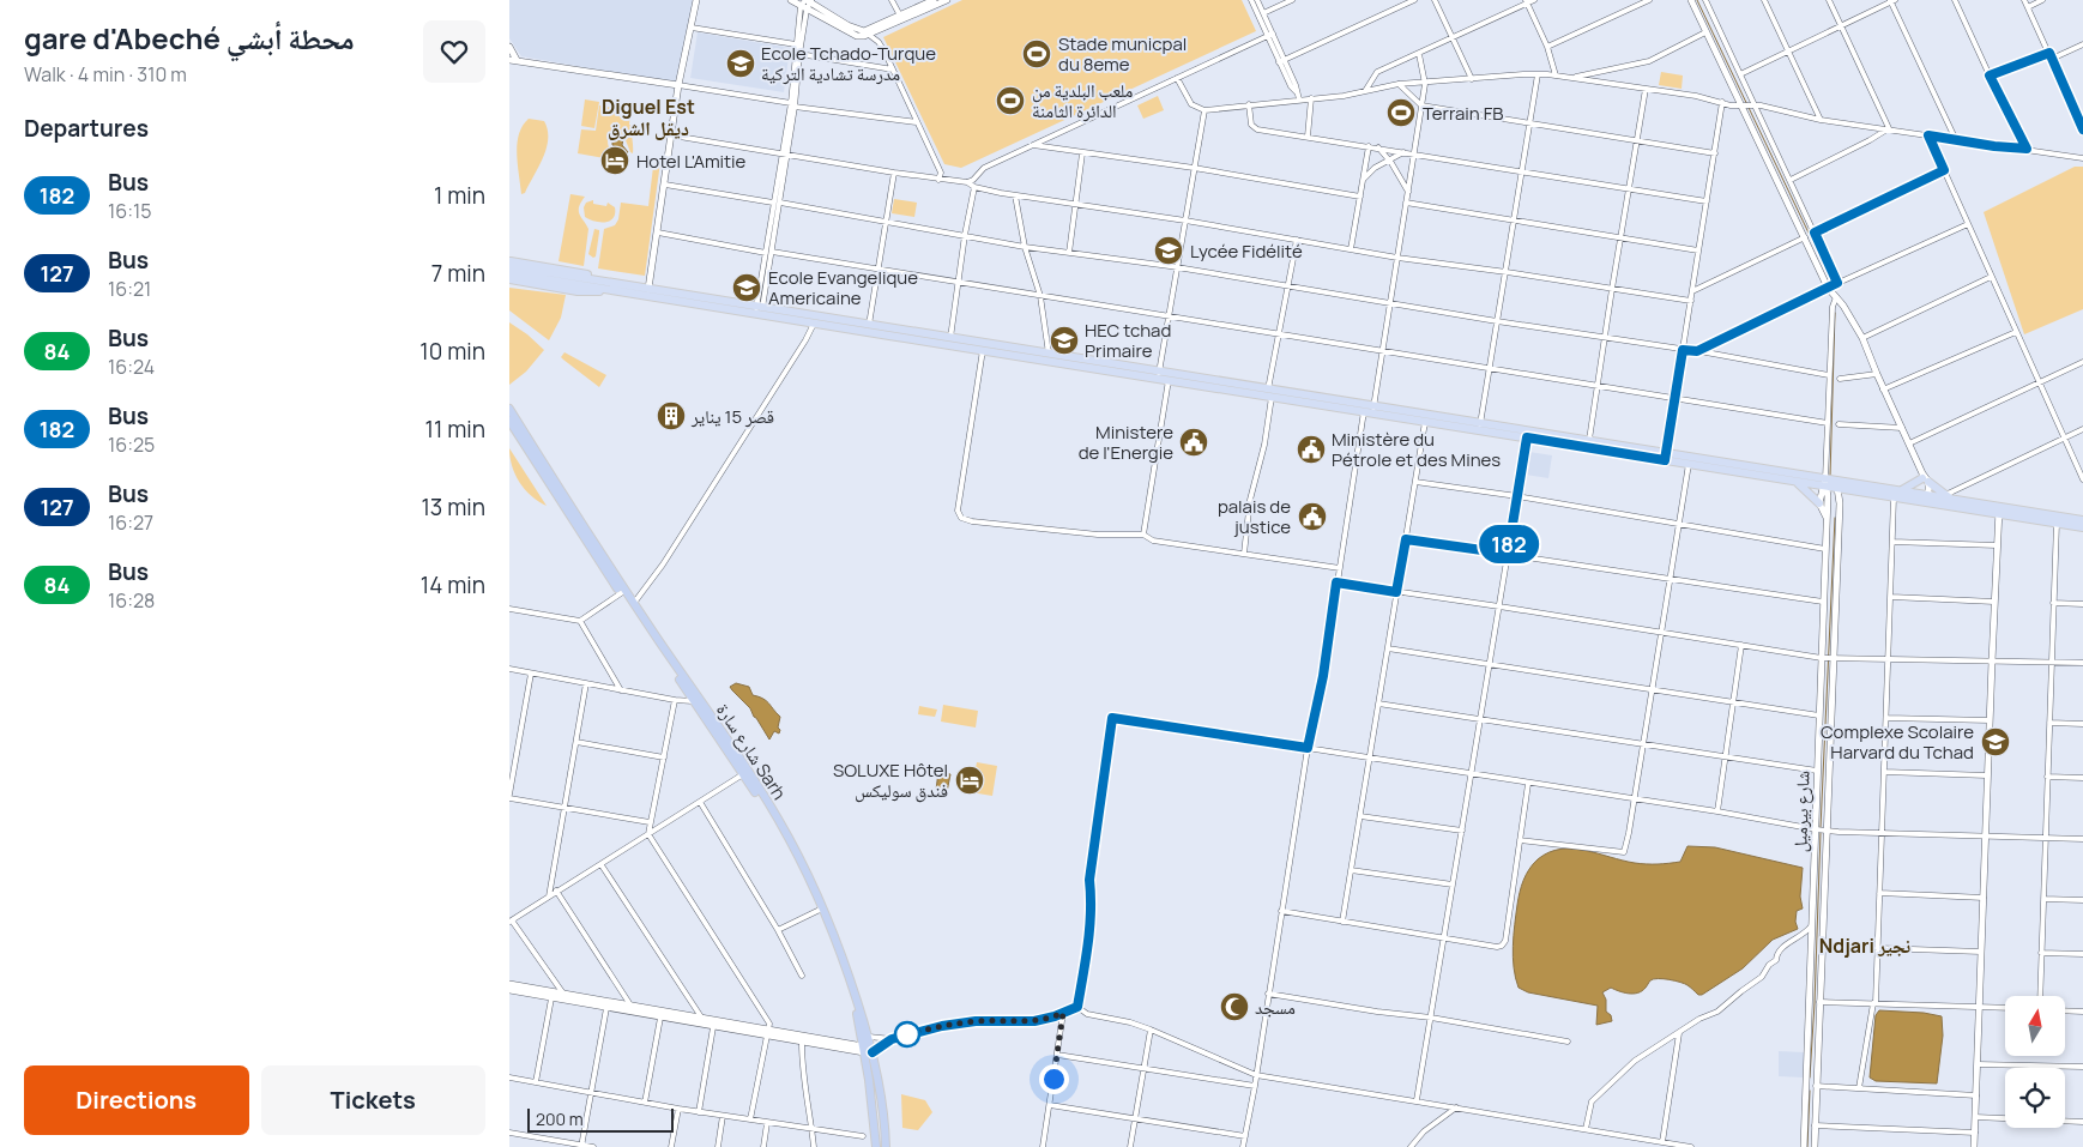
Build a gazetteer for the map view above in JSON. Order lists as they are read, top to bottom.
{
  "streets": {
    "highway": ["شارع سارة Sarh"],
    "street": ["شارع بيرميل"]
  },
  "districts": ["Diguel Est ديقل الشرق", "Ndjari نجير"],
  "places": {
    "sports": ["Stade municpal du 8eme", "ملعب البلدية من الدائرة الثامنة", "Terrain FB"],
    "school or university": [
      "Ecole Tchado-Turque مدرسة تشادية التركية",
      "Lycée Fidélité",
      "Ecole Evangelique Americaine",
      "HEC tchad Primaire",
      "Complexe Scolaire Harvard du Tchad"
    ],
    "hotel": ["Hotel L'Amitie", "SOLUXE Hôtel فندق سوليكس"],
    "building": ["قصر 15 يناير"],
    "public building": ["Ministere de l'Energie", "Ministère du Pétrole et des Mines", "palais de justice"],
    "mosque": ["مسجد"]
  },
  "lines": ["bus line 182"],
  "scale_bar": "200 m",
  "north": "top",
  "page": {
    "heading": [
      ["gare d'Abeché محطة أبشي", "Walk · 4 min · 310 m"],
      "Departures"
    ],
    "on_map": "182",
    "list": [
      {
        "mark": "182",
        "name": "Bus",
        "note": "16:15",
        "value": "1 min"
      },
      {
        "mark": "127",
        "name": "Bus",
        "note": "16:21",
        "value": "7 min"
      },
      {
        "mark": "84",
        "name": "Bus",
        "note": "16:24",
        "value": "10 min"
      },
      {
        "mark": "182",
        "name": "Bus",
        "note": "16:25",
        "value": "11 min"
      },
      {
        "mark": "127",
        "name": "Bus",
        "note": "16:27",
        "value": "13 min"
      },
      {
        "mark": "84",
        "name": "Bus",
        "note": "16:28",
        "value": "14 min"
      }
    ],
    "buttons": ["Directions", "Tickets"],
    "scale": "200 m"
  }
}
